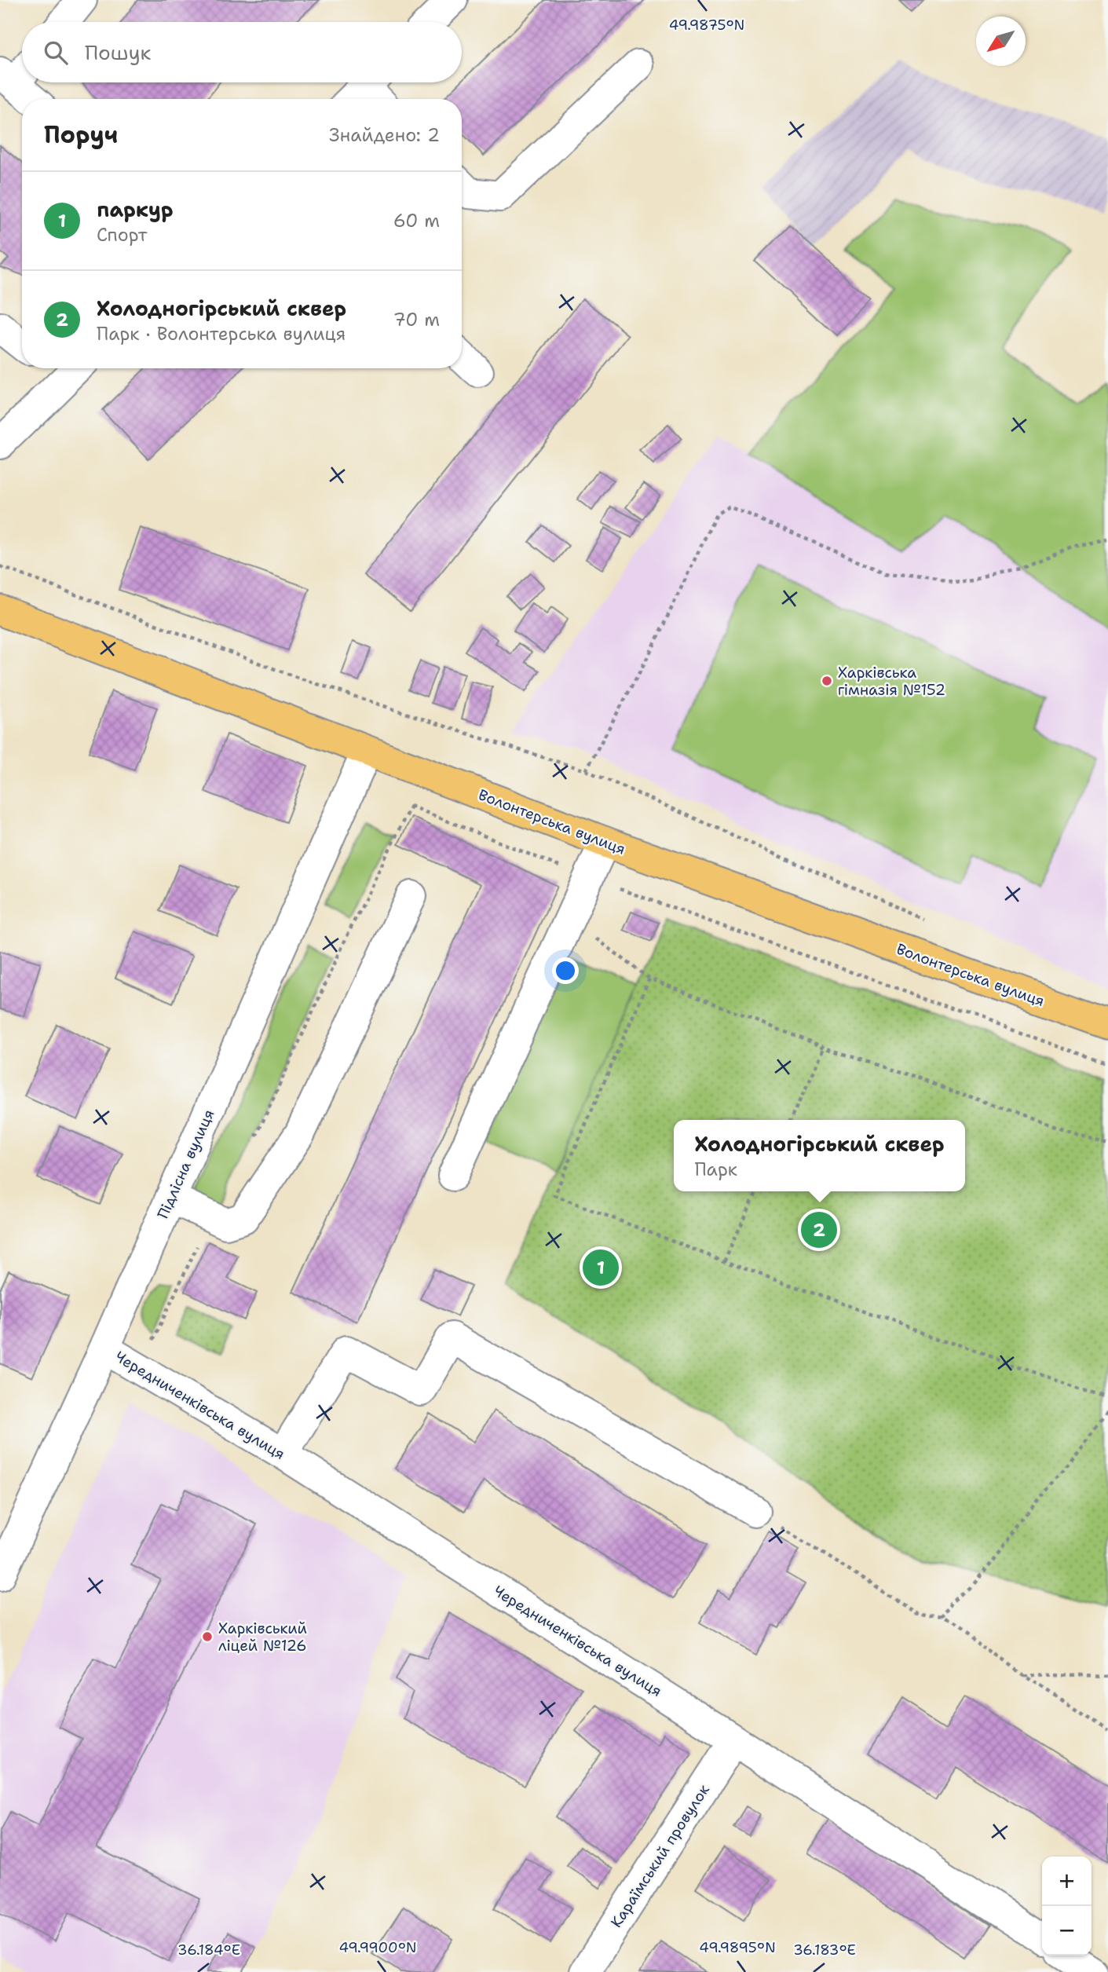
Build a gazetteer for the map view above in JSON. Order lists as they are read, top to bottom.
{
  "streets": {
    "main road": ["Волонтерська вулиця"],
    "street": ["Підлісна вулиця", "Чередниченківська вулиця", "Караїмський провулок"]
  },
  "crossings": [
    ["Волонтерська вулиця", "Підлісна вулиця"],
    ["Підлісна вулиця", "Чередниченківська вулиця"],
    ["Чередниченківська вулиця", "Караїмський провулок"]
  ],
  "places": ["Харківська гімназія №152", "Харківський ліцей №126"],
  "north": "bottom left",
  "page": {
    "search": "Пошук",
    "heading": ["Поруч", "Знайдено: 2"],
    "list": [
      {
        "mark": "1",
        "name": "паркур",
        "note": "Спорт",
        "value": "60 m"
      },
      {
        "mark": "2",
        "name": "Холодногірський сквер",
        "note": "Парк · Волонтерська вулиця",
        "value": "70 m"
      }
    ],
    "popup": ["Холодногірський сквер", "Парк"],
    "pins": ["2", "1"],
    "map_buttons": ["+", "−"]
  },
  "coordinates": [
    "49.9875°N",
    "49.9900°N",
    "49.9895°N",
    "36.184°E",
    "36.183°E"
  ]
}
